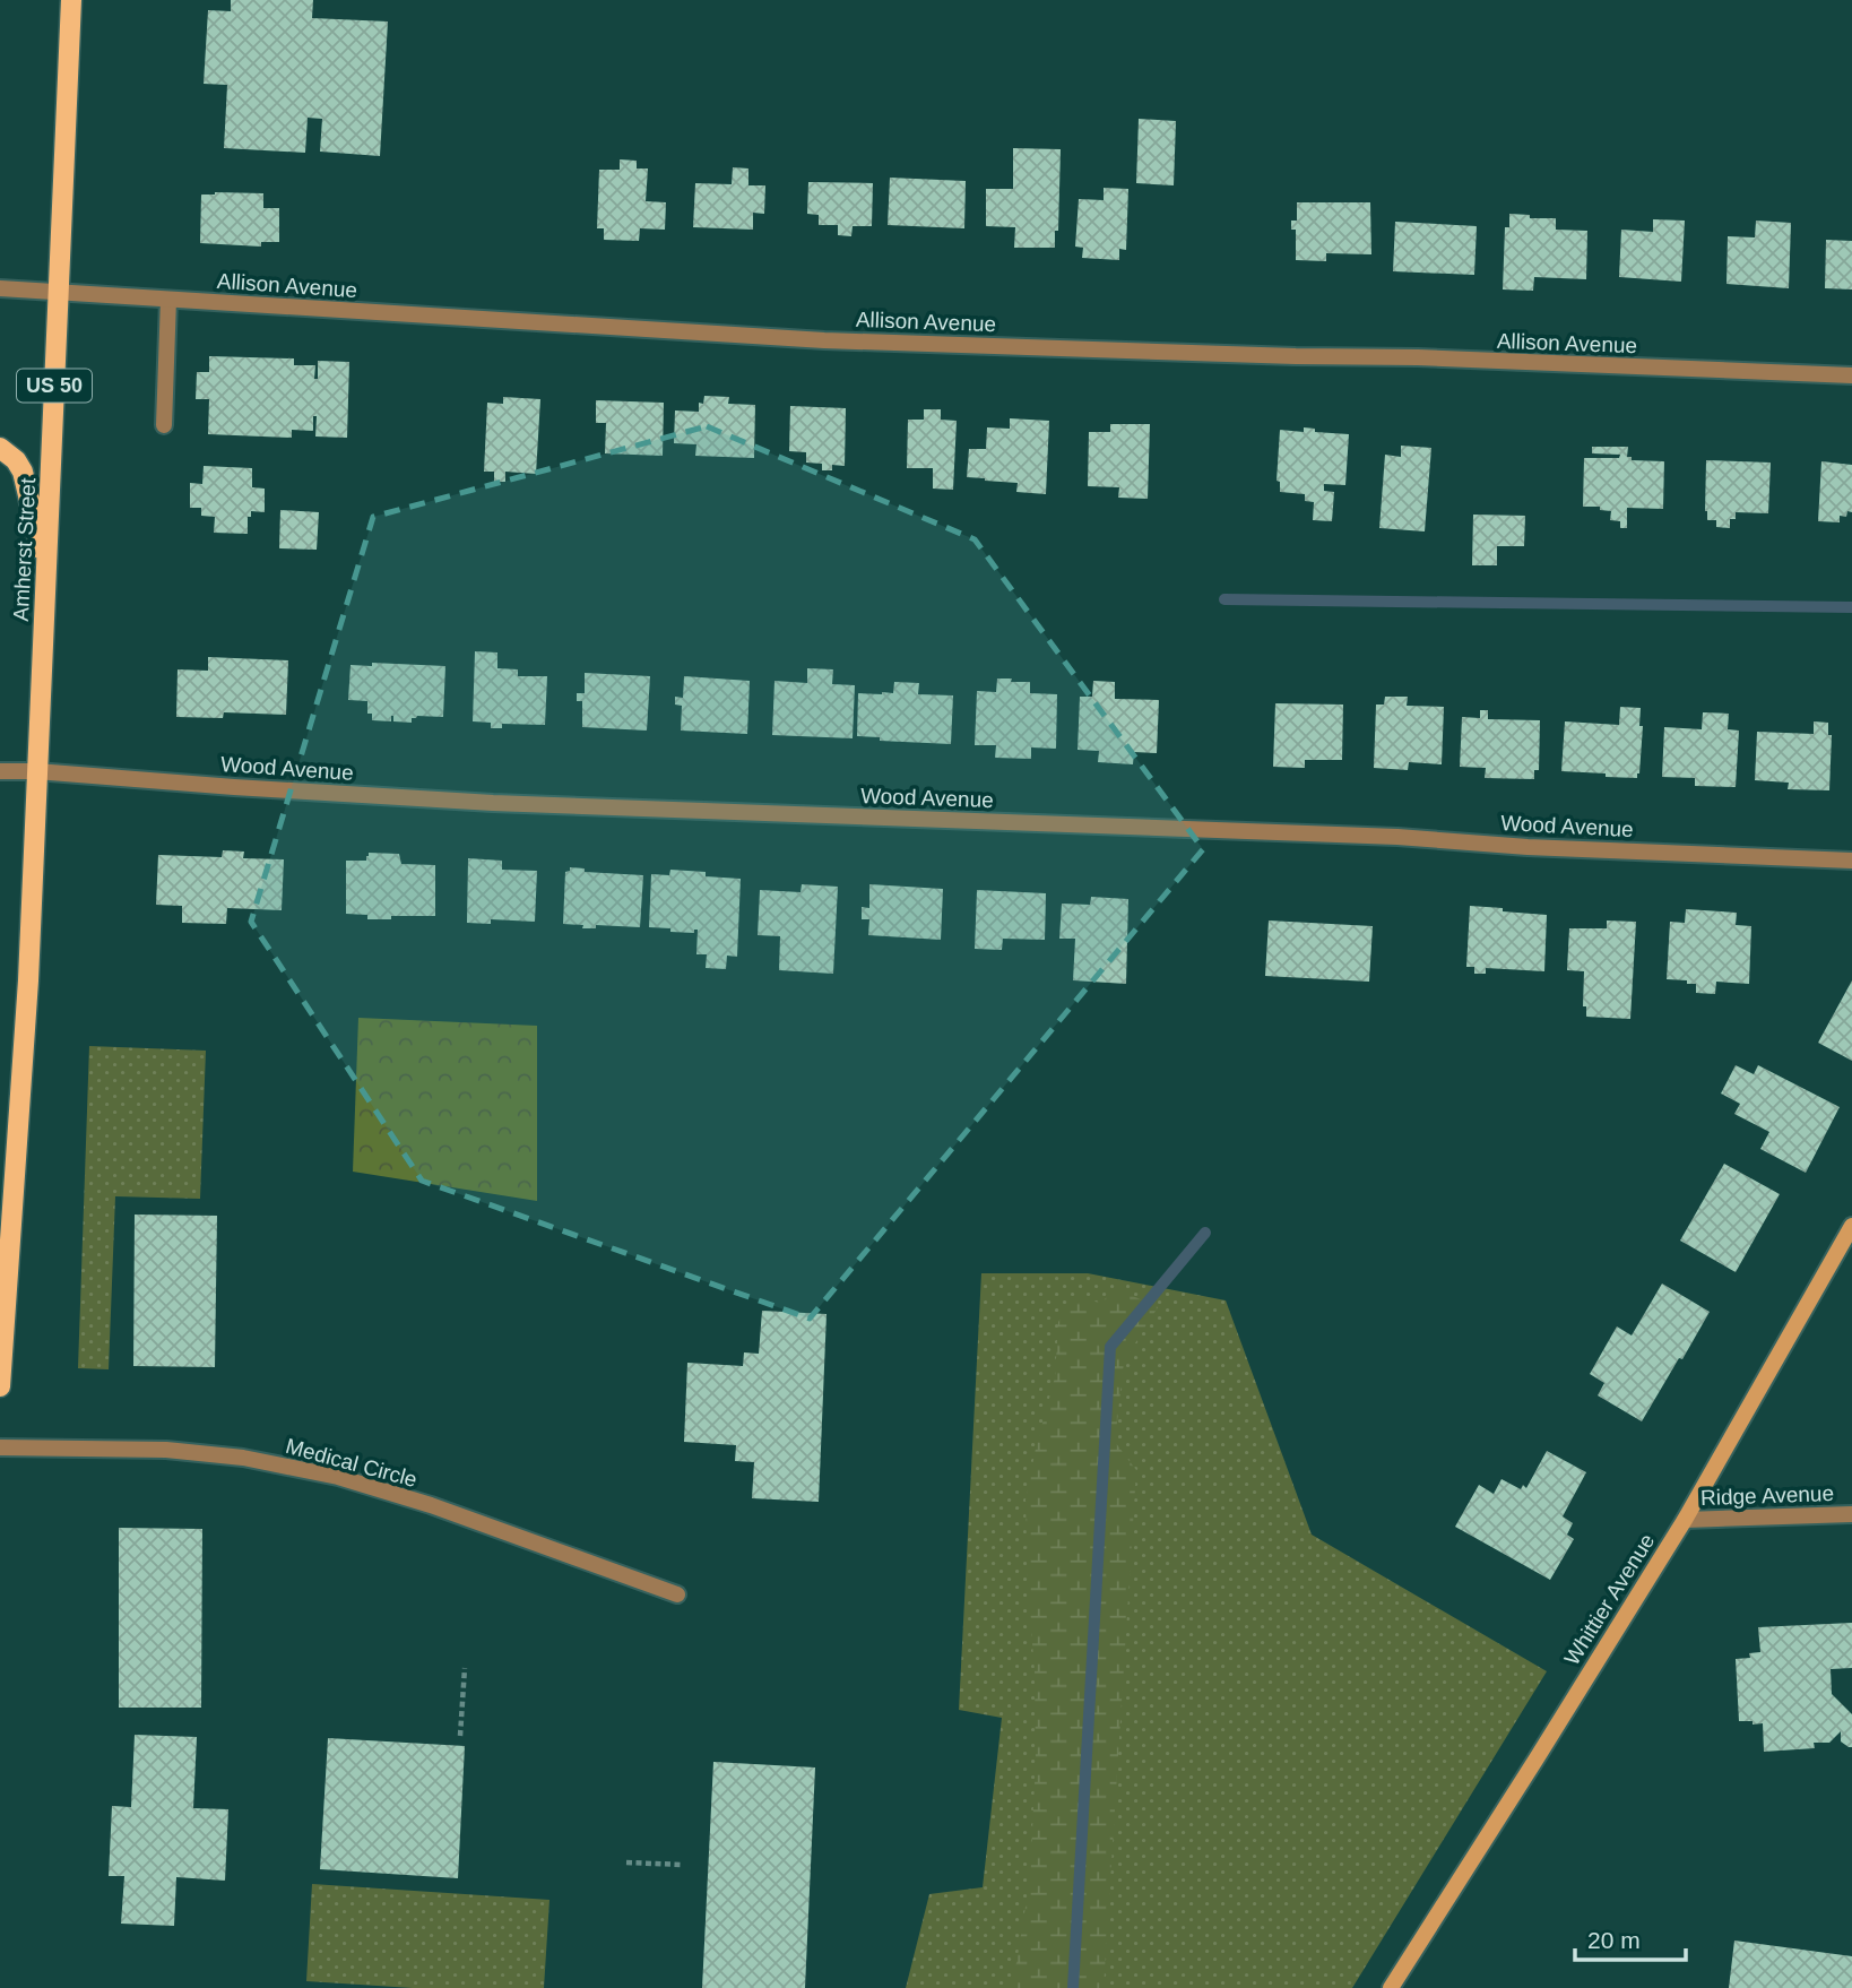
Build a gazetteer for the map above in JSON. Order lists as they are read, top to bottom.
{
  "streets": {
    "main road": ["US 50", "Amherst Street"],
    "street": [
      "Allison Avenue",
      "Wood Avenue",
      "Medical Circle",
      "Ridge Avenue",
      "Whittier Avenue"
    ]
  },
  "crossings": [
    ["Allison Avenue", "Amherst Street"],
    ["Amherst Street", "Wood Avenue"],
    ["Ridge Avenue", "Whittier Avenue"]
  ],
  "scale_bar": "20 m"
}
